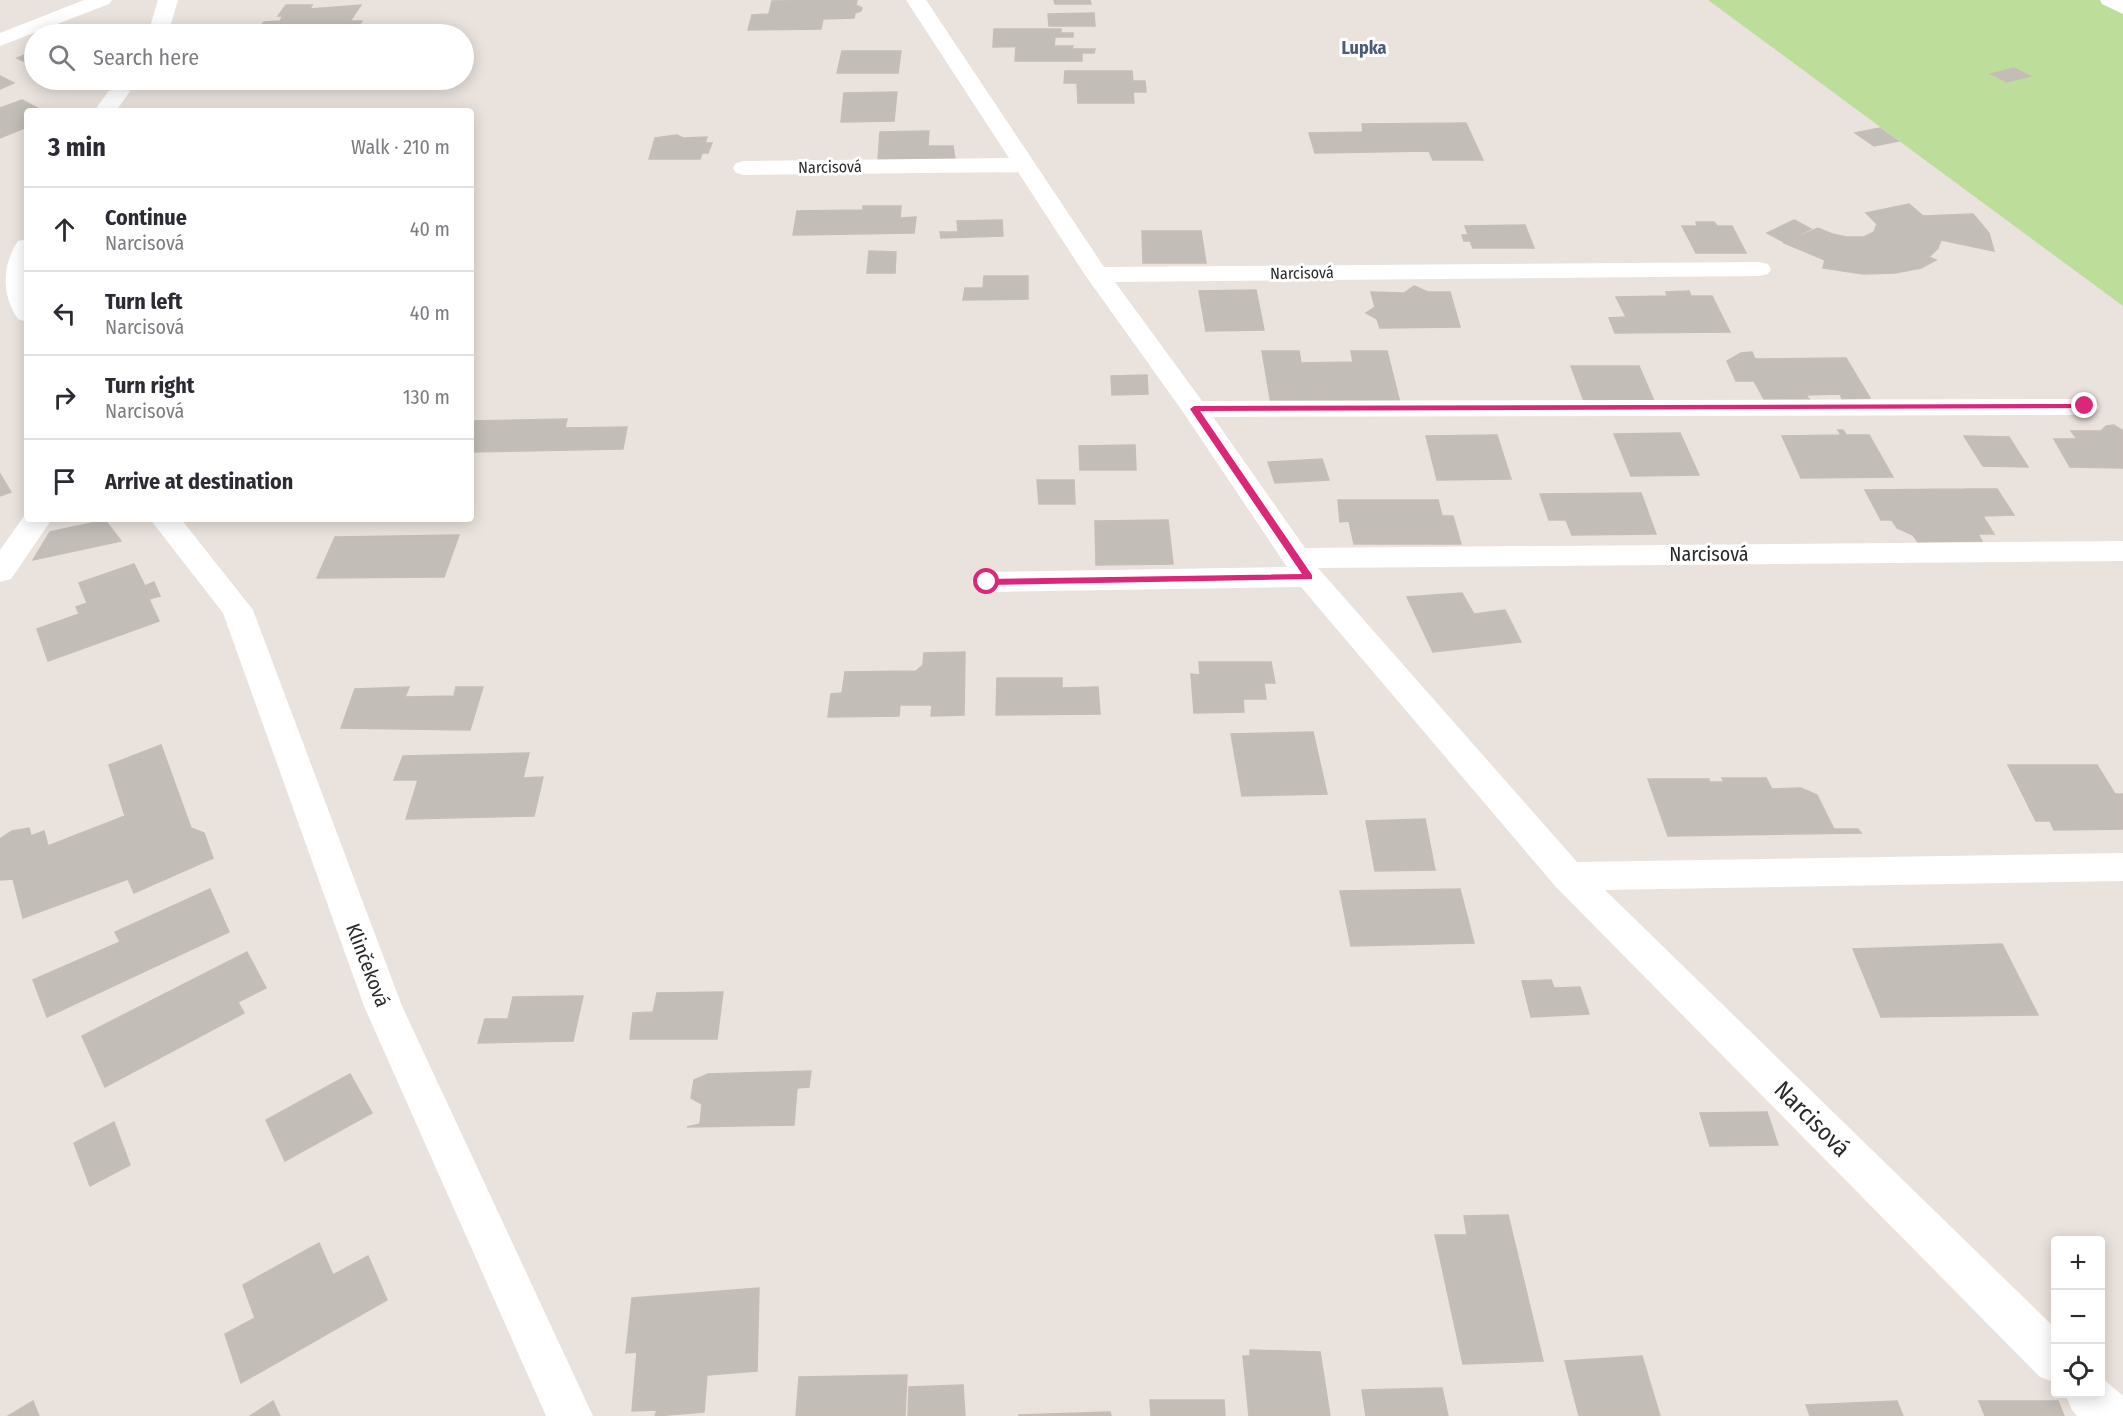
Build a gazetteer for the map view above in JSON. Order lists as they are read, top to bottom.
{
  "streets": {
    "street": ["Narcisová", "Klinčeková"]
  },
  "districts": ["Lupka"],
  "page": {
    "search": "Search here",
    "heading": ["3 min", "Walk · 210 m"],
    "list": [
      ["Continue", "Narcisová", "40 m"],
      ["Turn left", "Narcisová", "40 m"],
      ["Turn right", "Narcisová", "130 m"],
      "Arrive at destination"
    ],
    "map_buttons": ["+", "−"]
  }
}
